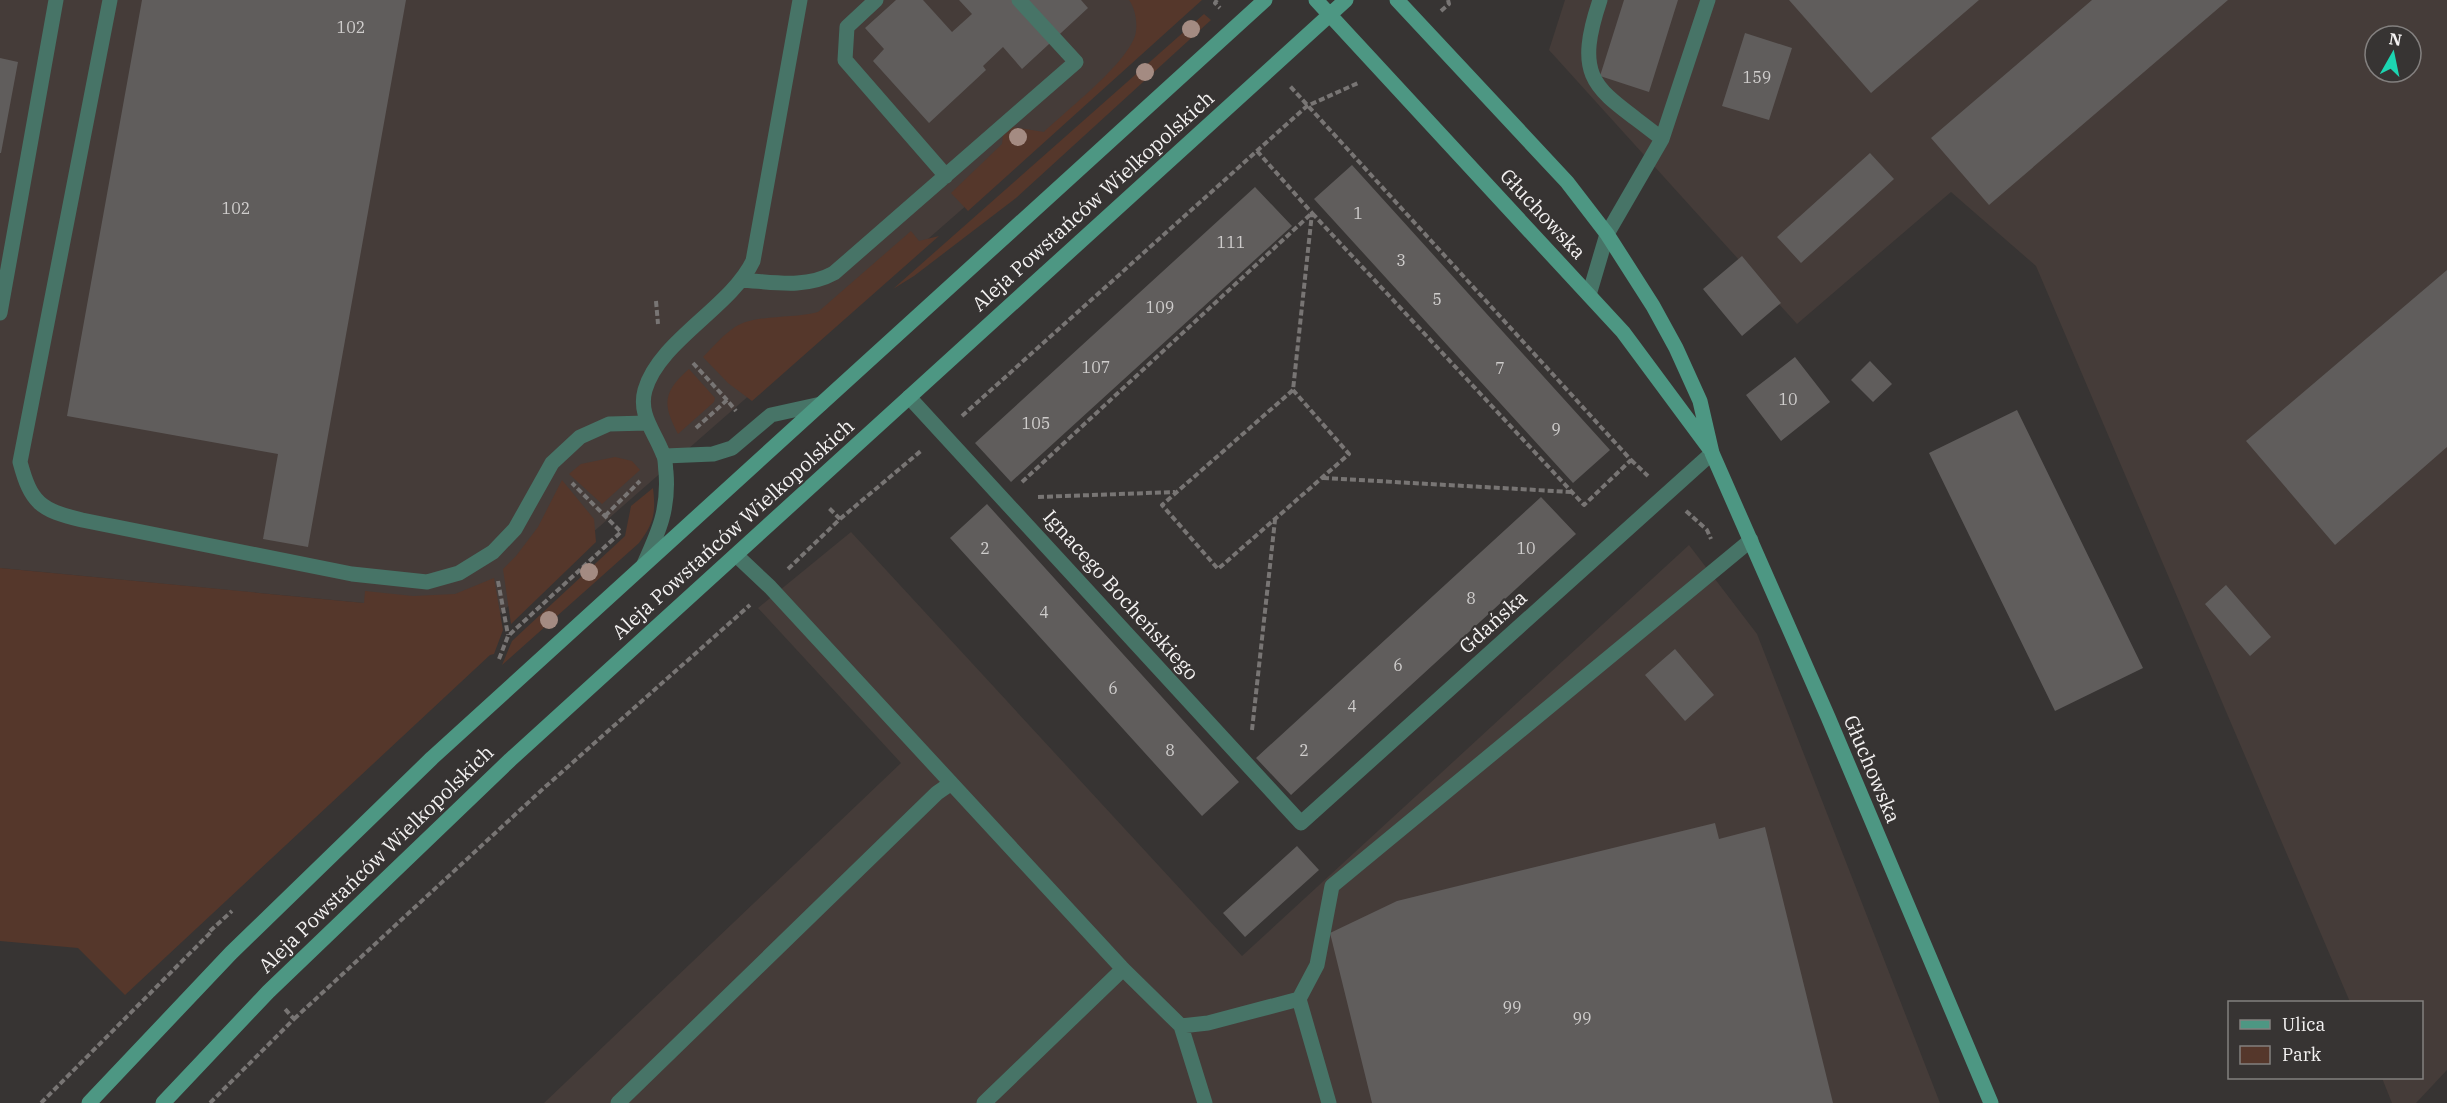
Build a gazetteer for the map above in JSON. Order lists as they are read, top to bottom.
{
  "streets": {
    "main road": ["Aleja Powstańców Wielkopolskich", "Głuchowska"],
    "street": ["Ignacego Bocheńskiego", "Gdańska"]
  },
  "crossings": [
    ["Aleja Powstańców Wielkopolskich", "Głuchowska"],
    ["Aleja Powstańców Wielkopolskich", "Ignacego Bocheńskiego"],
    ["Głuchowska", "Gdańska"],
    ["Ignacego Bocheńskiego", "Gdańska"]
  ],
  "house_numbers": [
    "102",
    "159",
    "102",
    "1",
    "111",
    "3",
    "5",
    "109",
    "107",
    "7",
    "10",
    "105",
    "9",
    "2",
    "10",
    "8",
    "4",
    "6",
    "6",
    "4",
    "8",
    "2",
    "99",
    "99"
  ],
  "legend": ["Ulica", "Park"],
  "north": "top"
}
